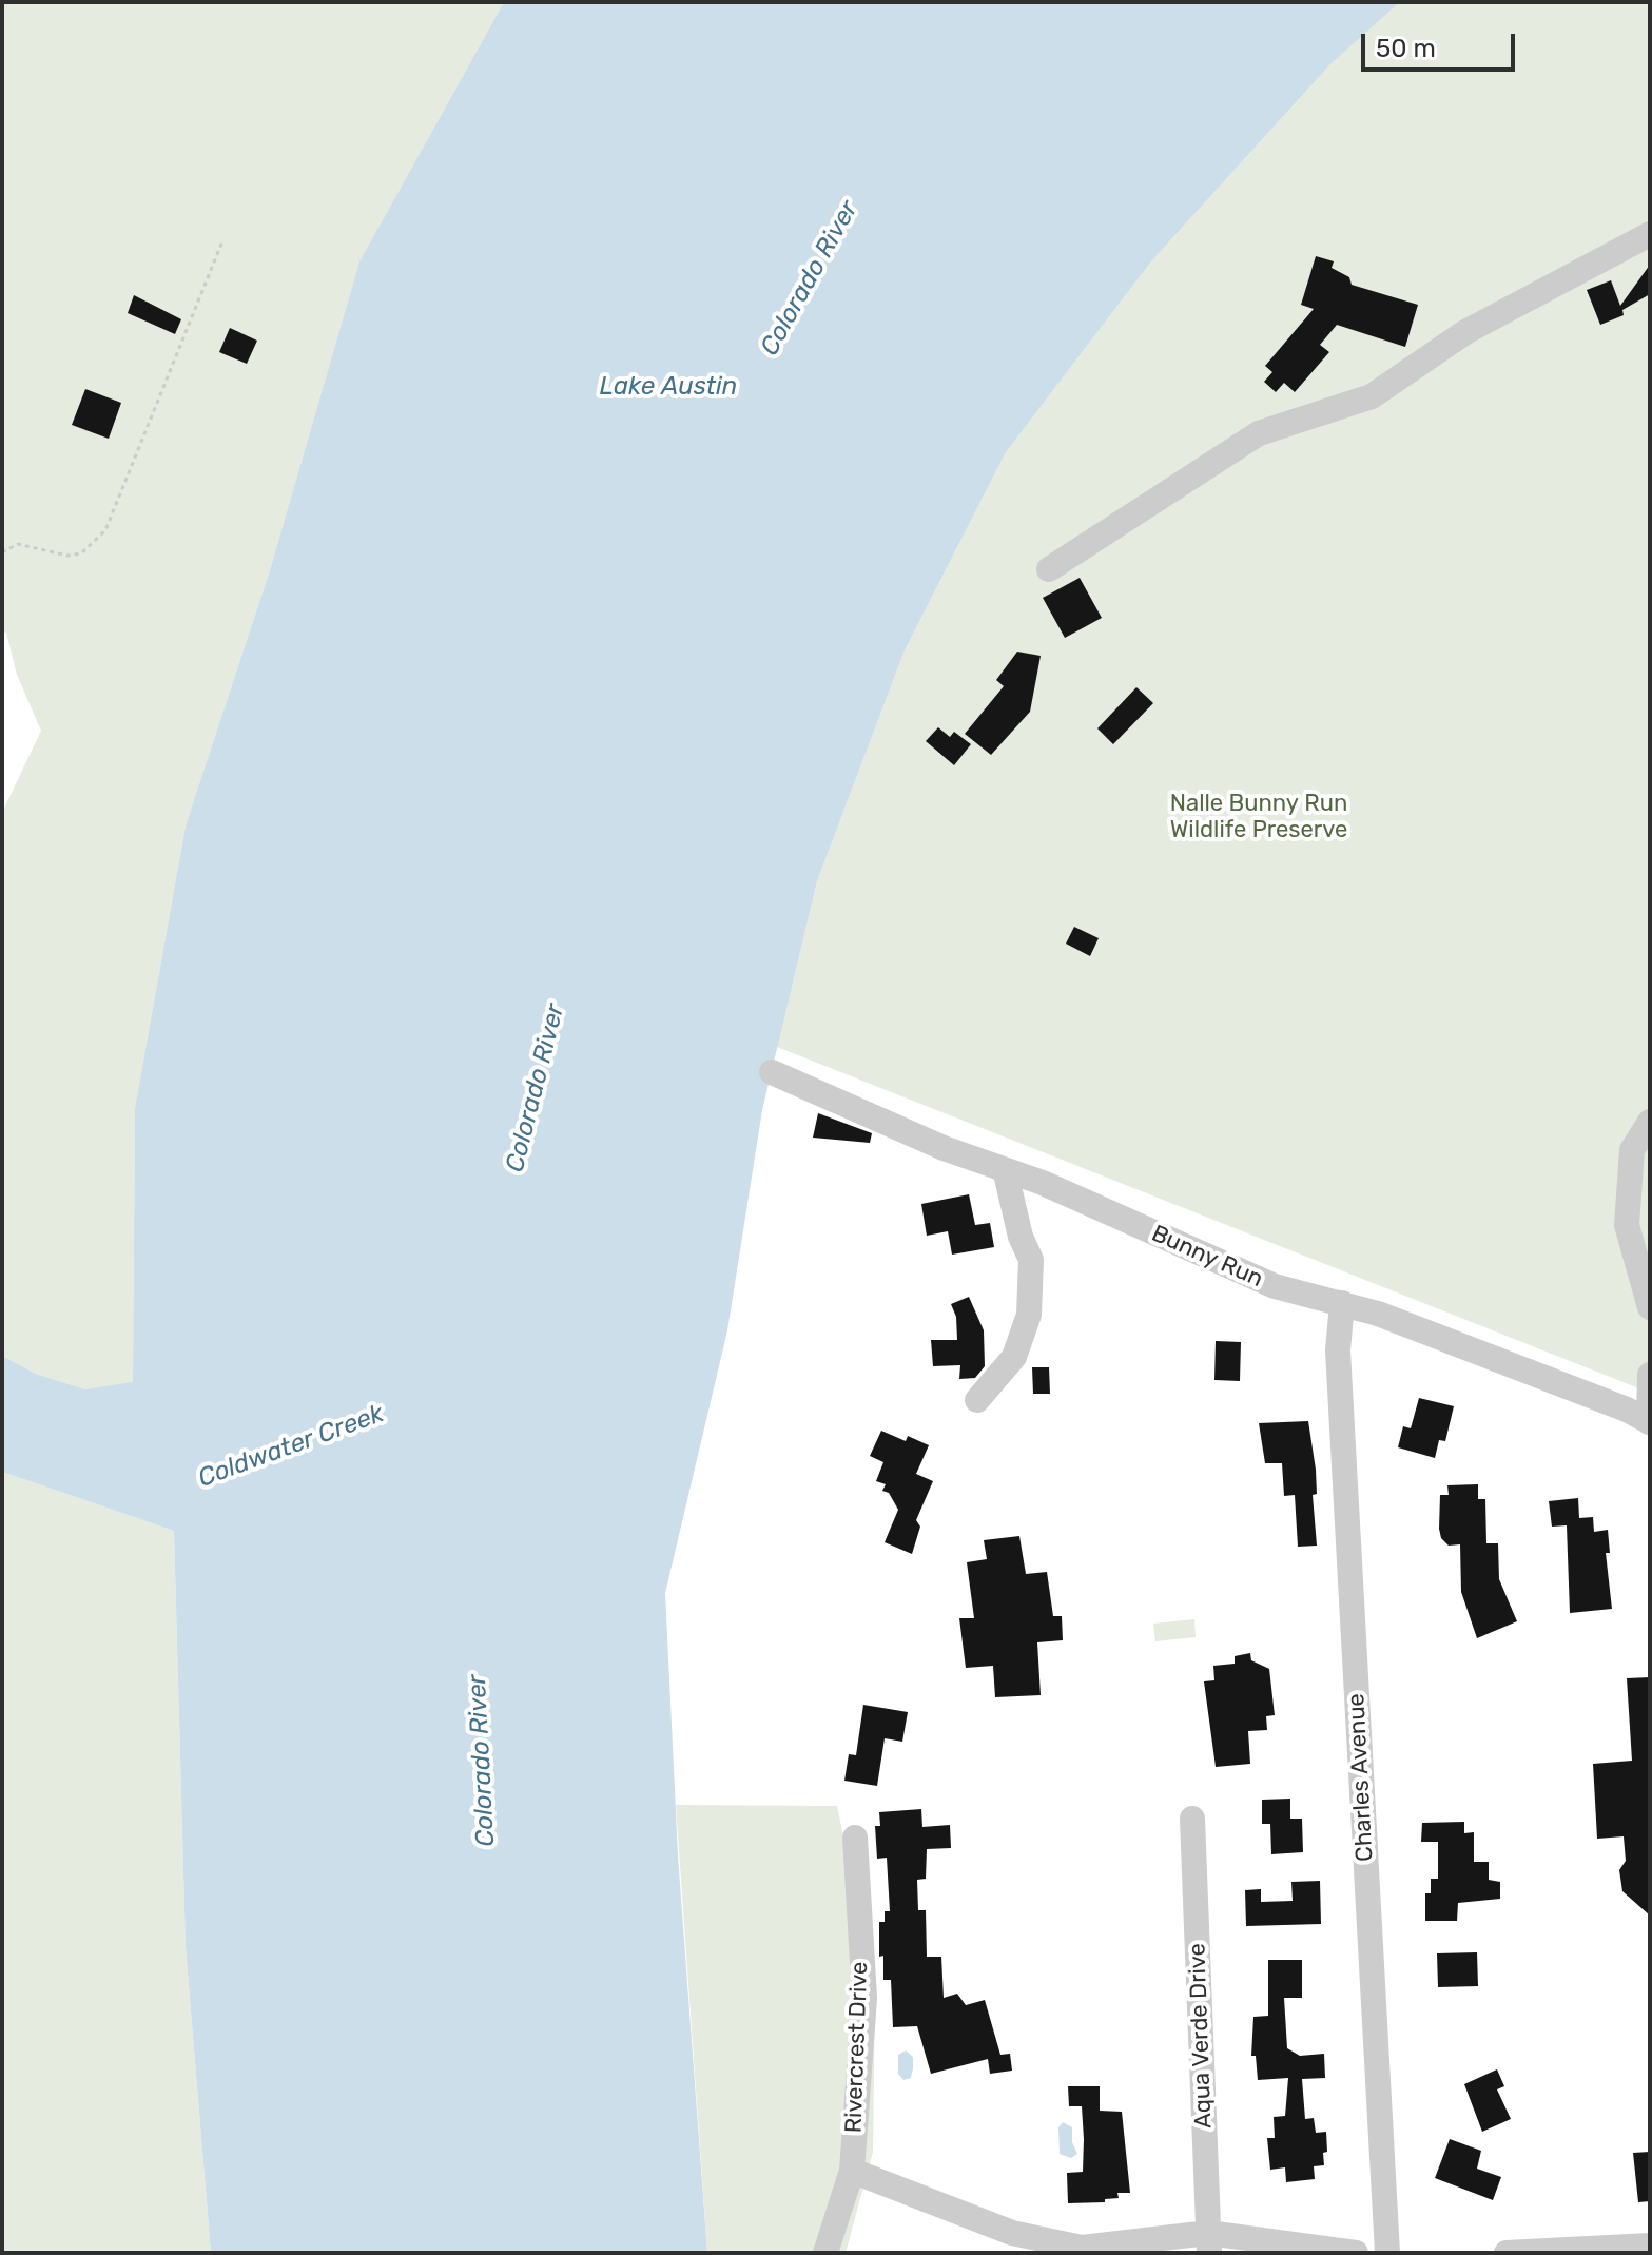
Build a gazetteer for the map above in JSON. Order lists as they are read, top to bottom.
{
  "streets": {
    "street": [
      "Bunny Run",
      "Charles Avenue",
      "Aqua Verde Drive",
      "Rivercrest Drive"
    ]
  },
  "crossings": [
    ["Bunny Run", "Charles Avenue"]
  ],
  "water": ["Colorado River", "Lake Austin", "Coldwater Creek"],
  "parks": ["Nalle Bunny Run Wildlife Preserve"],
  "scale_bar": "50 m"
}
